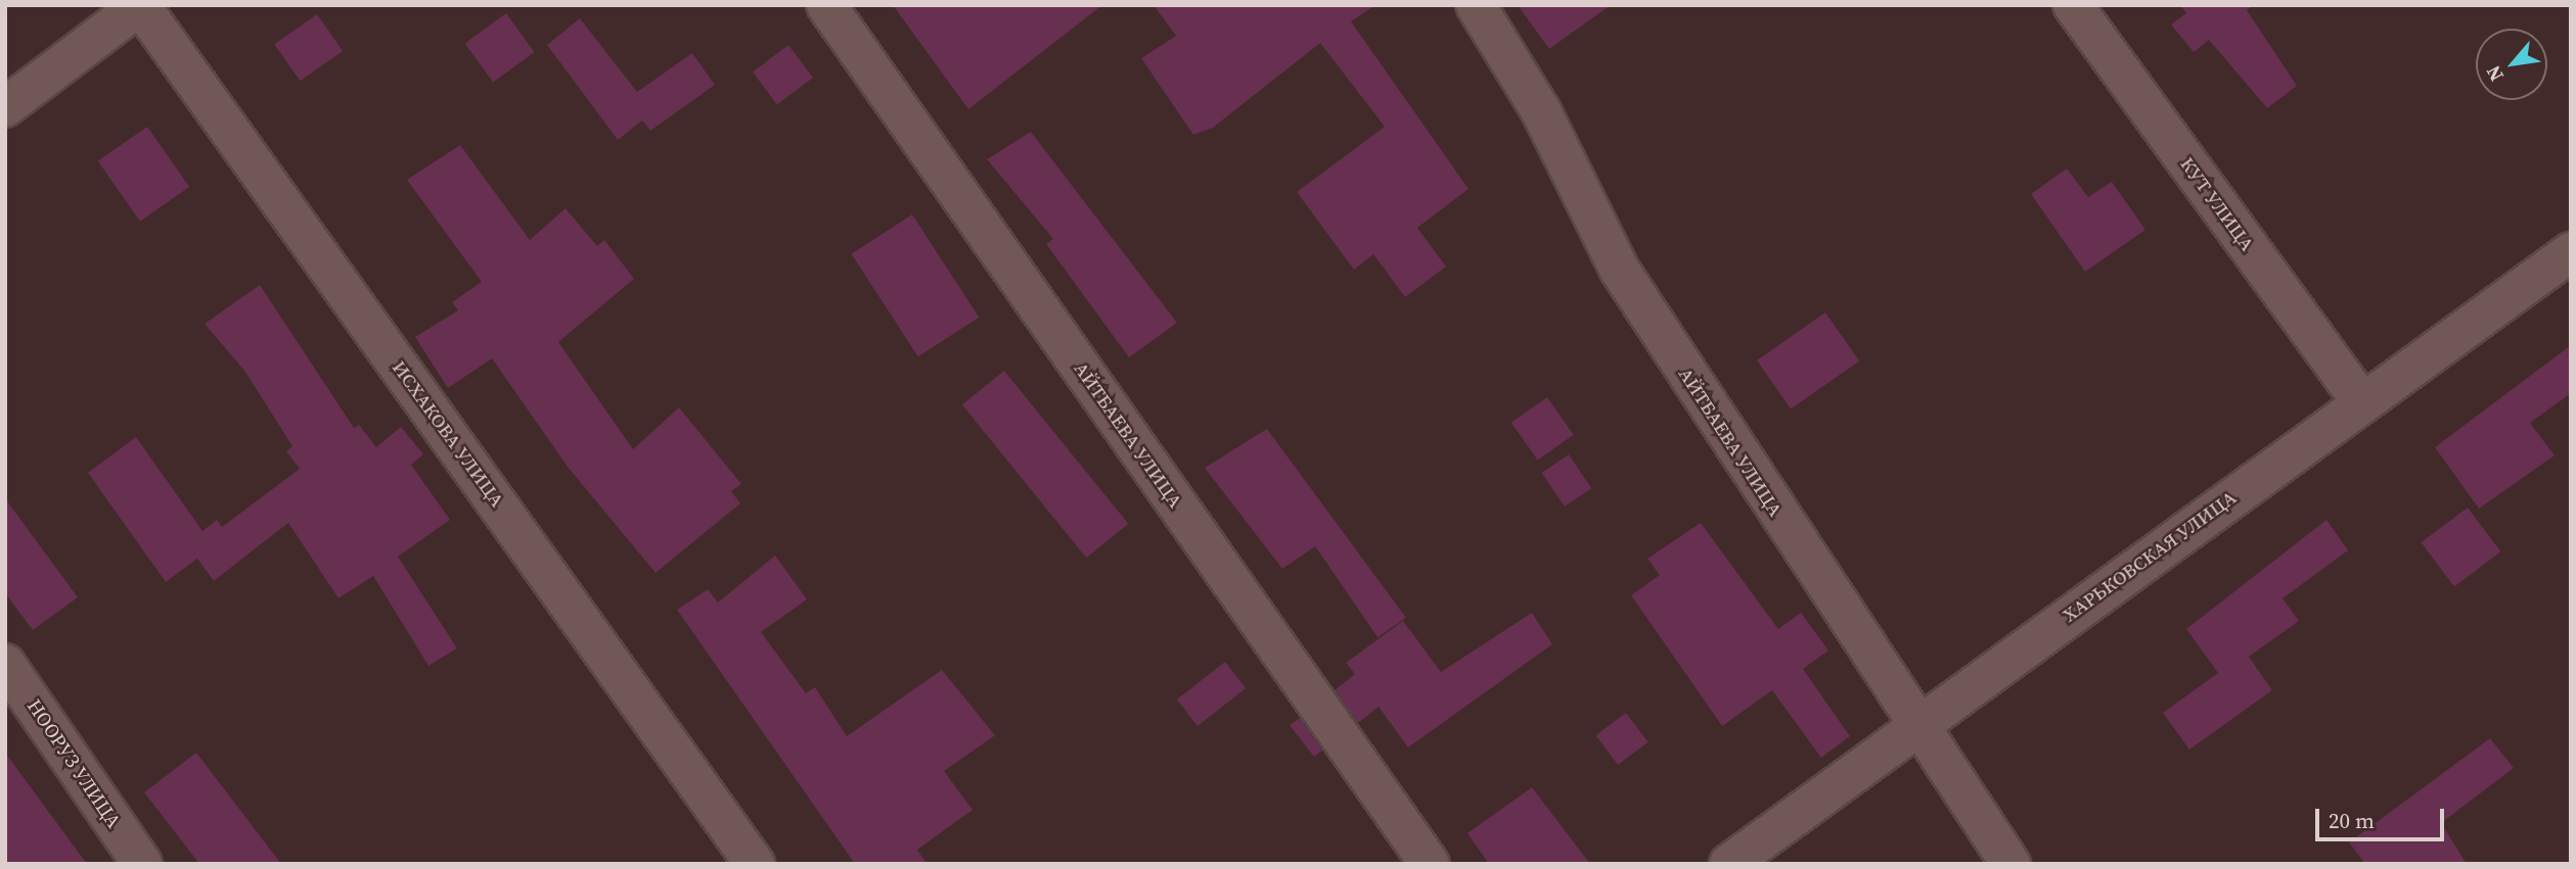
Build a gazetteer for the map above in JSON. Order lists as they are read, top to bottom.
{
  "streets": {
    "street": [
      "КУТ УЛИЦА",
      "ИСХАКОВА УЛИЦА",
      "АЙТБАЕВА УЛИЦА",
      "ХАРЬКОВСКАЯ УЛИЦА",
      "НООРУЗ УЛИЦА"
    ]
  },
  "crossings": [
    ["КУТ УЛИЦА", "ХАРЬКОВСКАЯ УЛИЦА"],
    ["АЙТБАЕВА УЛИЦА", "ХАРЬКОВСКАЯ УЛИЦА"]
  ],
  "scale_bar": "20 m",
  "north": "bottom left"
}
